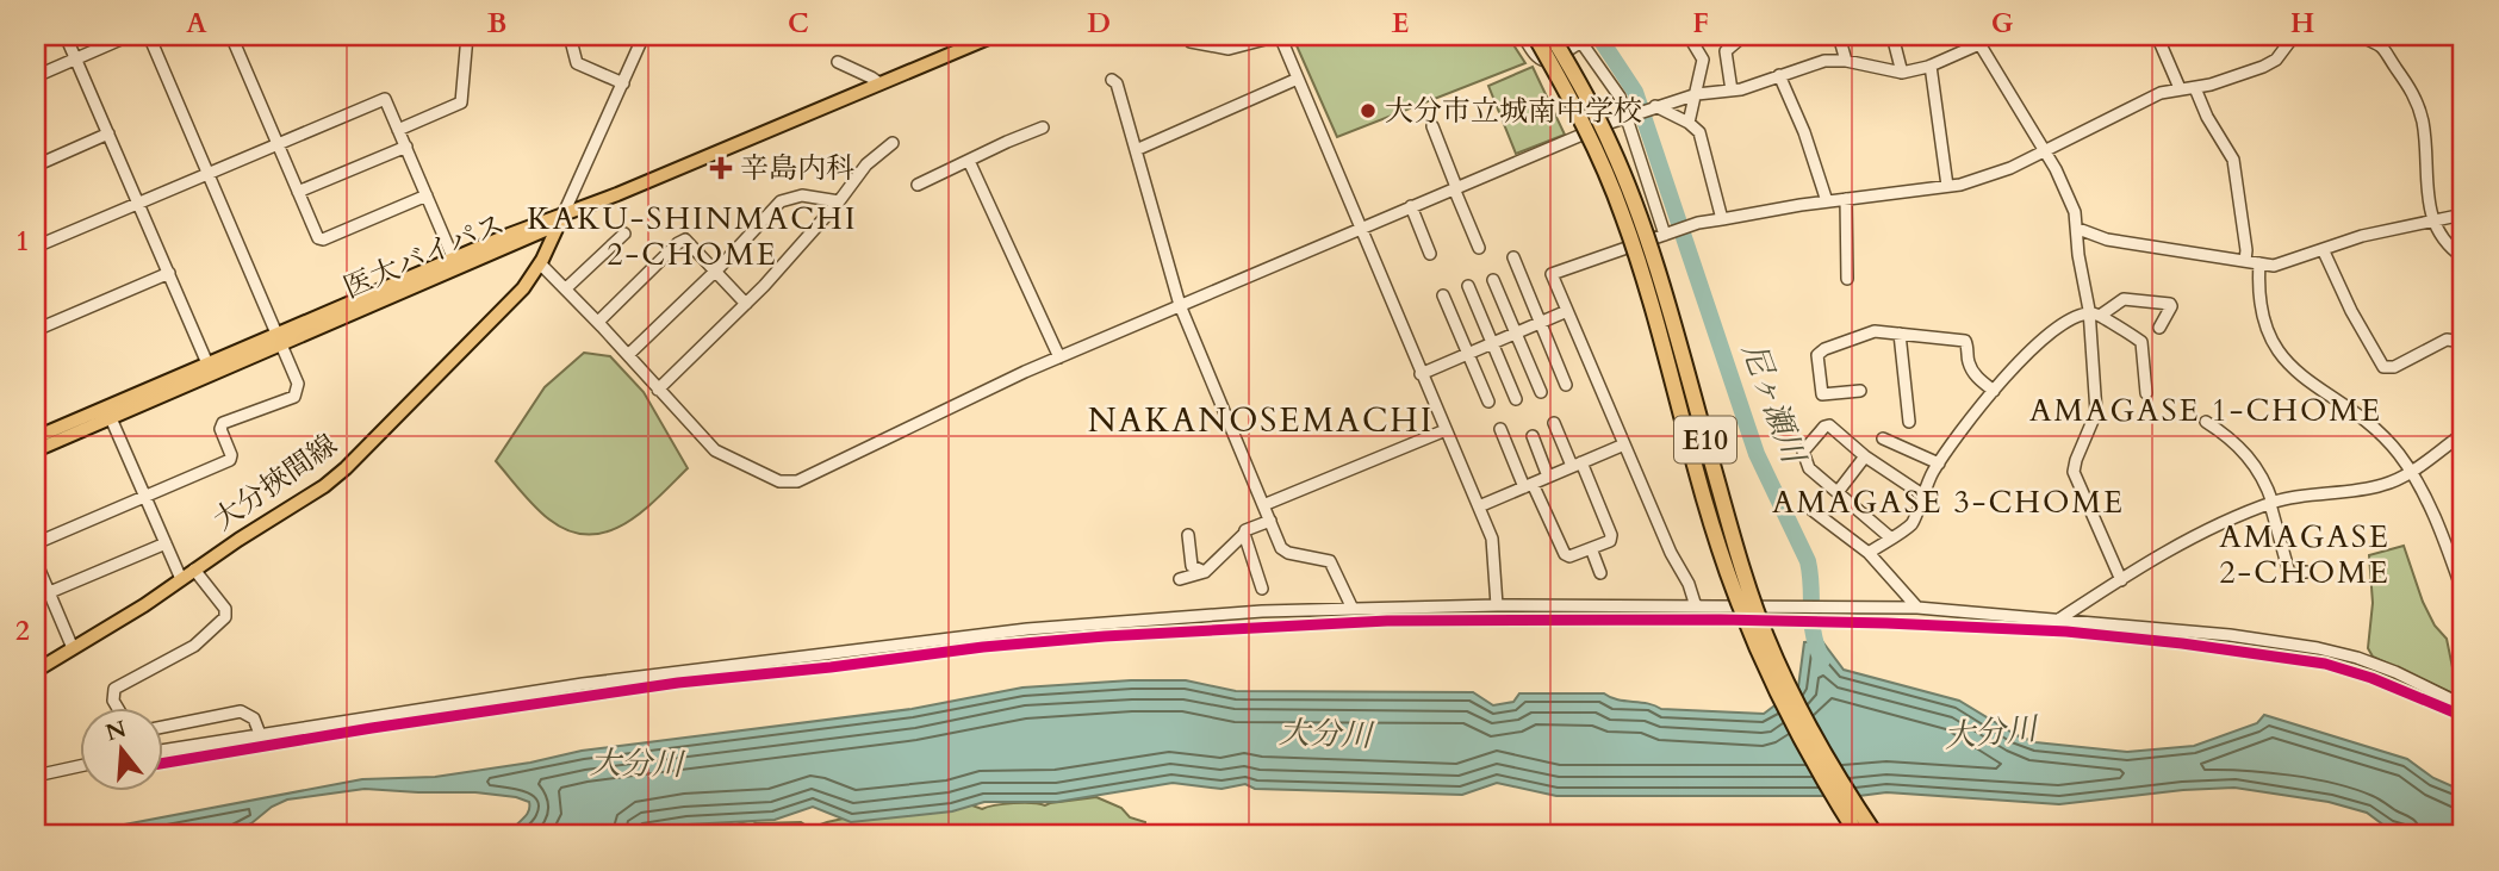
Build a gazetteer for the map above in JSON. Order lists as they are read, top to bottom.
{
  "streets": {
    "highway": ["E10"],
    "main road": ["医大バイパス", "大分挾間線"]
  },
  "crossings": [
    ["医大バイパス", "大分挾間線"]
  ],
  "districts": [
    "KAKU-SHINMACHI 2-CHOME",
    "AMAGASE 1-CHOME",
    "NAKANOSEMACHI",
    "AMAGASE 3-CHOME",
    "AMAGASE 2-CHOME"
  ],
  "water": ["尼ヶ瀬川", "大分川"],
  "places": {
    "other": ["大分市立城南中学校"],
    "health": ["辛島内科"]
  },
  "north": "top",
  "grid": {
    "columns": [
      "A",
      "B",
      "C",
      "D",
      "E",
      "F",
      "G",
      "H"
    ],
    "rows": ["1", "2"]
  }
}
